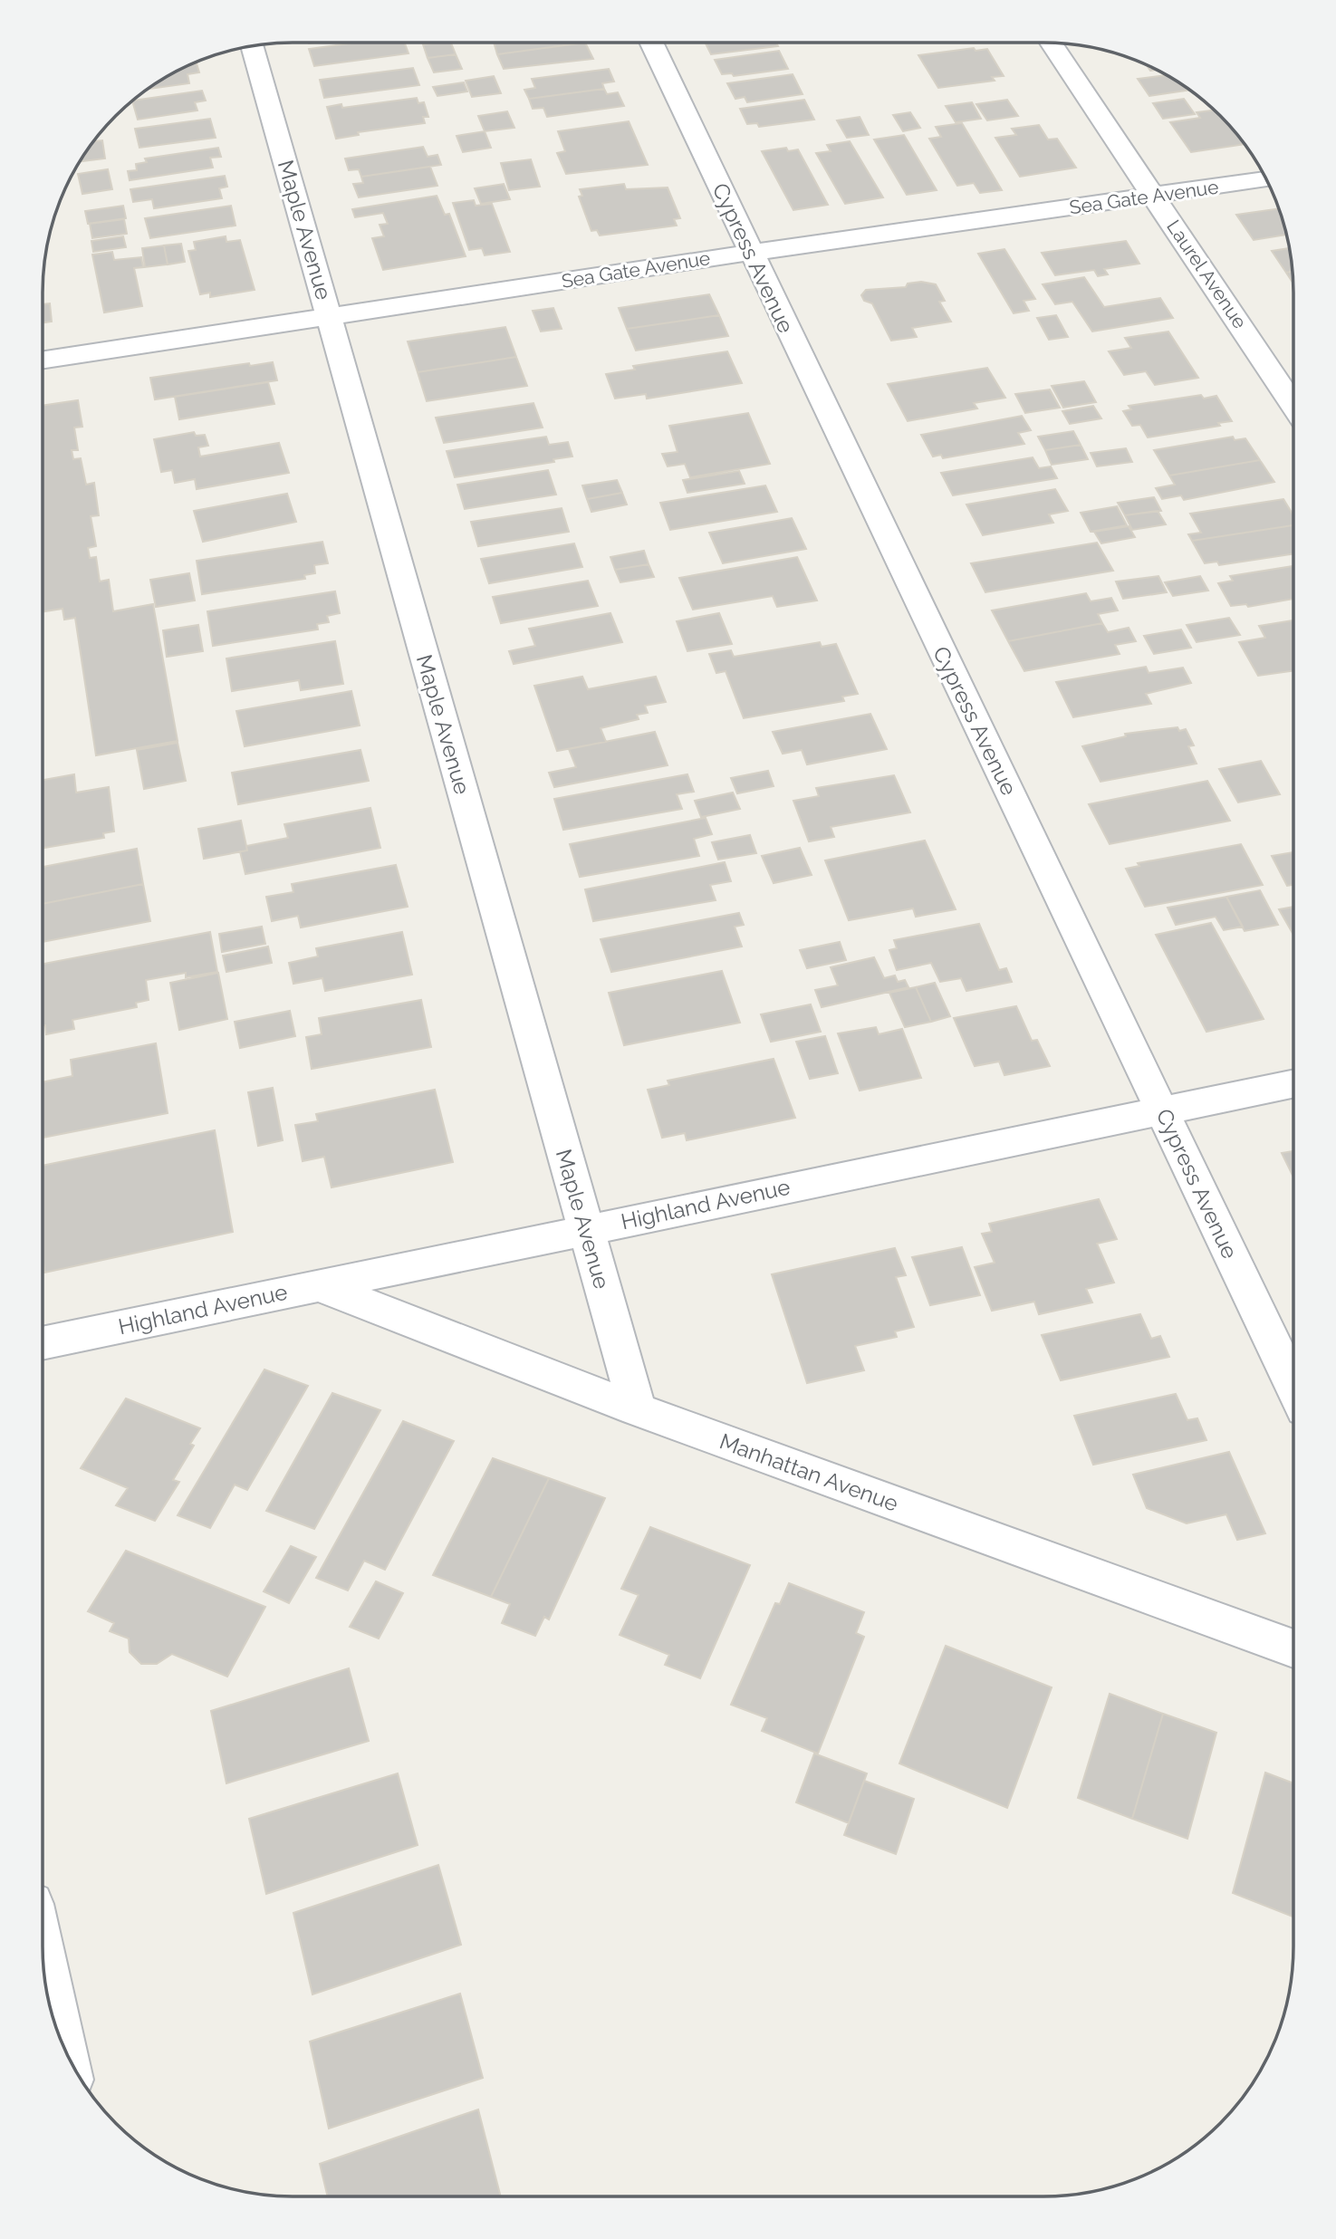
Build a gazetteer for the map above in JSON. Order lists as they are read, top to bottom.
{
  "streets": {
    "street": [
      "Sea Gate Avenue",
      "Maple Avenue",
      "Cypress Avenue",
      "Laurel Avenue",
      "Highland Avenue",
      "Manhattan Avenue"
    ]
  },
  "crossings": [
    ["Sea Gate Avenue", "Maple Avenue"],
    ["Sea Gate Avenue", "Cypress Avenue"],
    ["Sea Gate Avenue", "Laurel Avenue"],
    ["Maple Avenue", "Highland Avenue"],
    ["Maple Avenue", "Manhattan Avenue"],
    ["Cypress Avenue", "Highland Avenue"],
    ["Highland Avenue", "Manhattan Avenue"]
  ]
}
